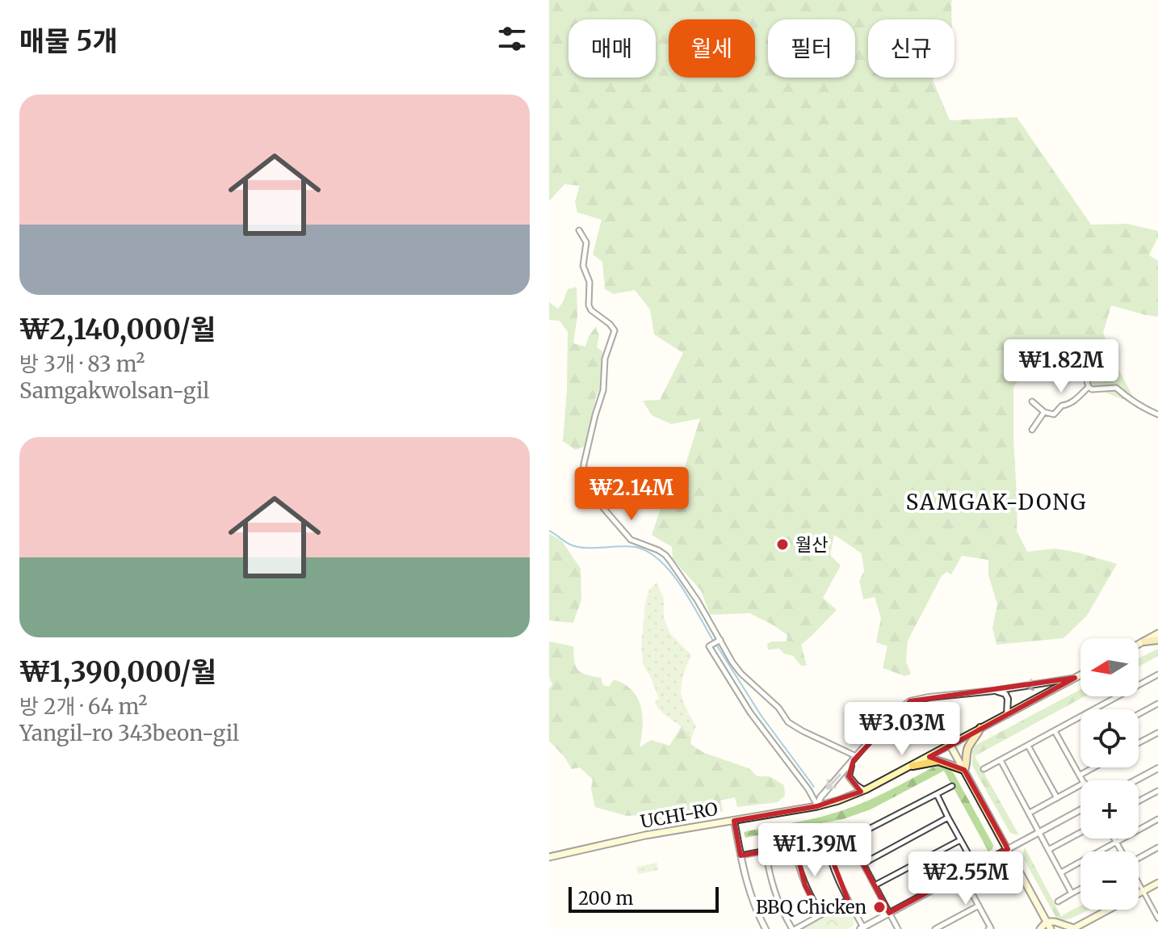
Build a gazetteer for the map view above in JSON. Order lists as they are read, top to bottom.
{
  "streets": {
    "main road": ["UCHI-RO"]
  },
  "districts": ["SAMGAK-DONG"],
  "places": ["월산", "BBQ Chicken"],
  "scale_bar": "200 m",
  "north": "left",
  "page": {
    "heading": "매물 5개",
    "chip": [
      "매매",
      "월세",
      "필터",
      "신규"
    ],
    "list": [
      {
        "name": "₩2,140,000/월",
        "note": "방 3개 · 83 m² · Samgakwolsan-gil"
      },
      {
        "name": "₩1,390,000/월",
        "note": "방 2개 · 64 m² · Yangil-ro 343beon-gil"
      }
    ],
    "price": [
      "₩1.82M",
      "₩2.14M",
      "₩3.03M",
      "₩1.39M",
      "₩2.55M"
    ],
    "map_buttons": ["+", "−"],
    "scale": "200 m"
  }
}
